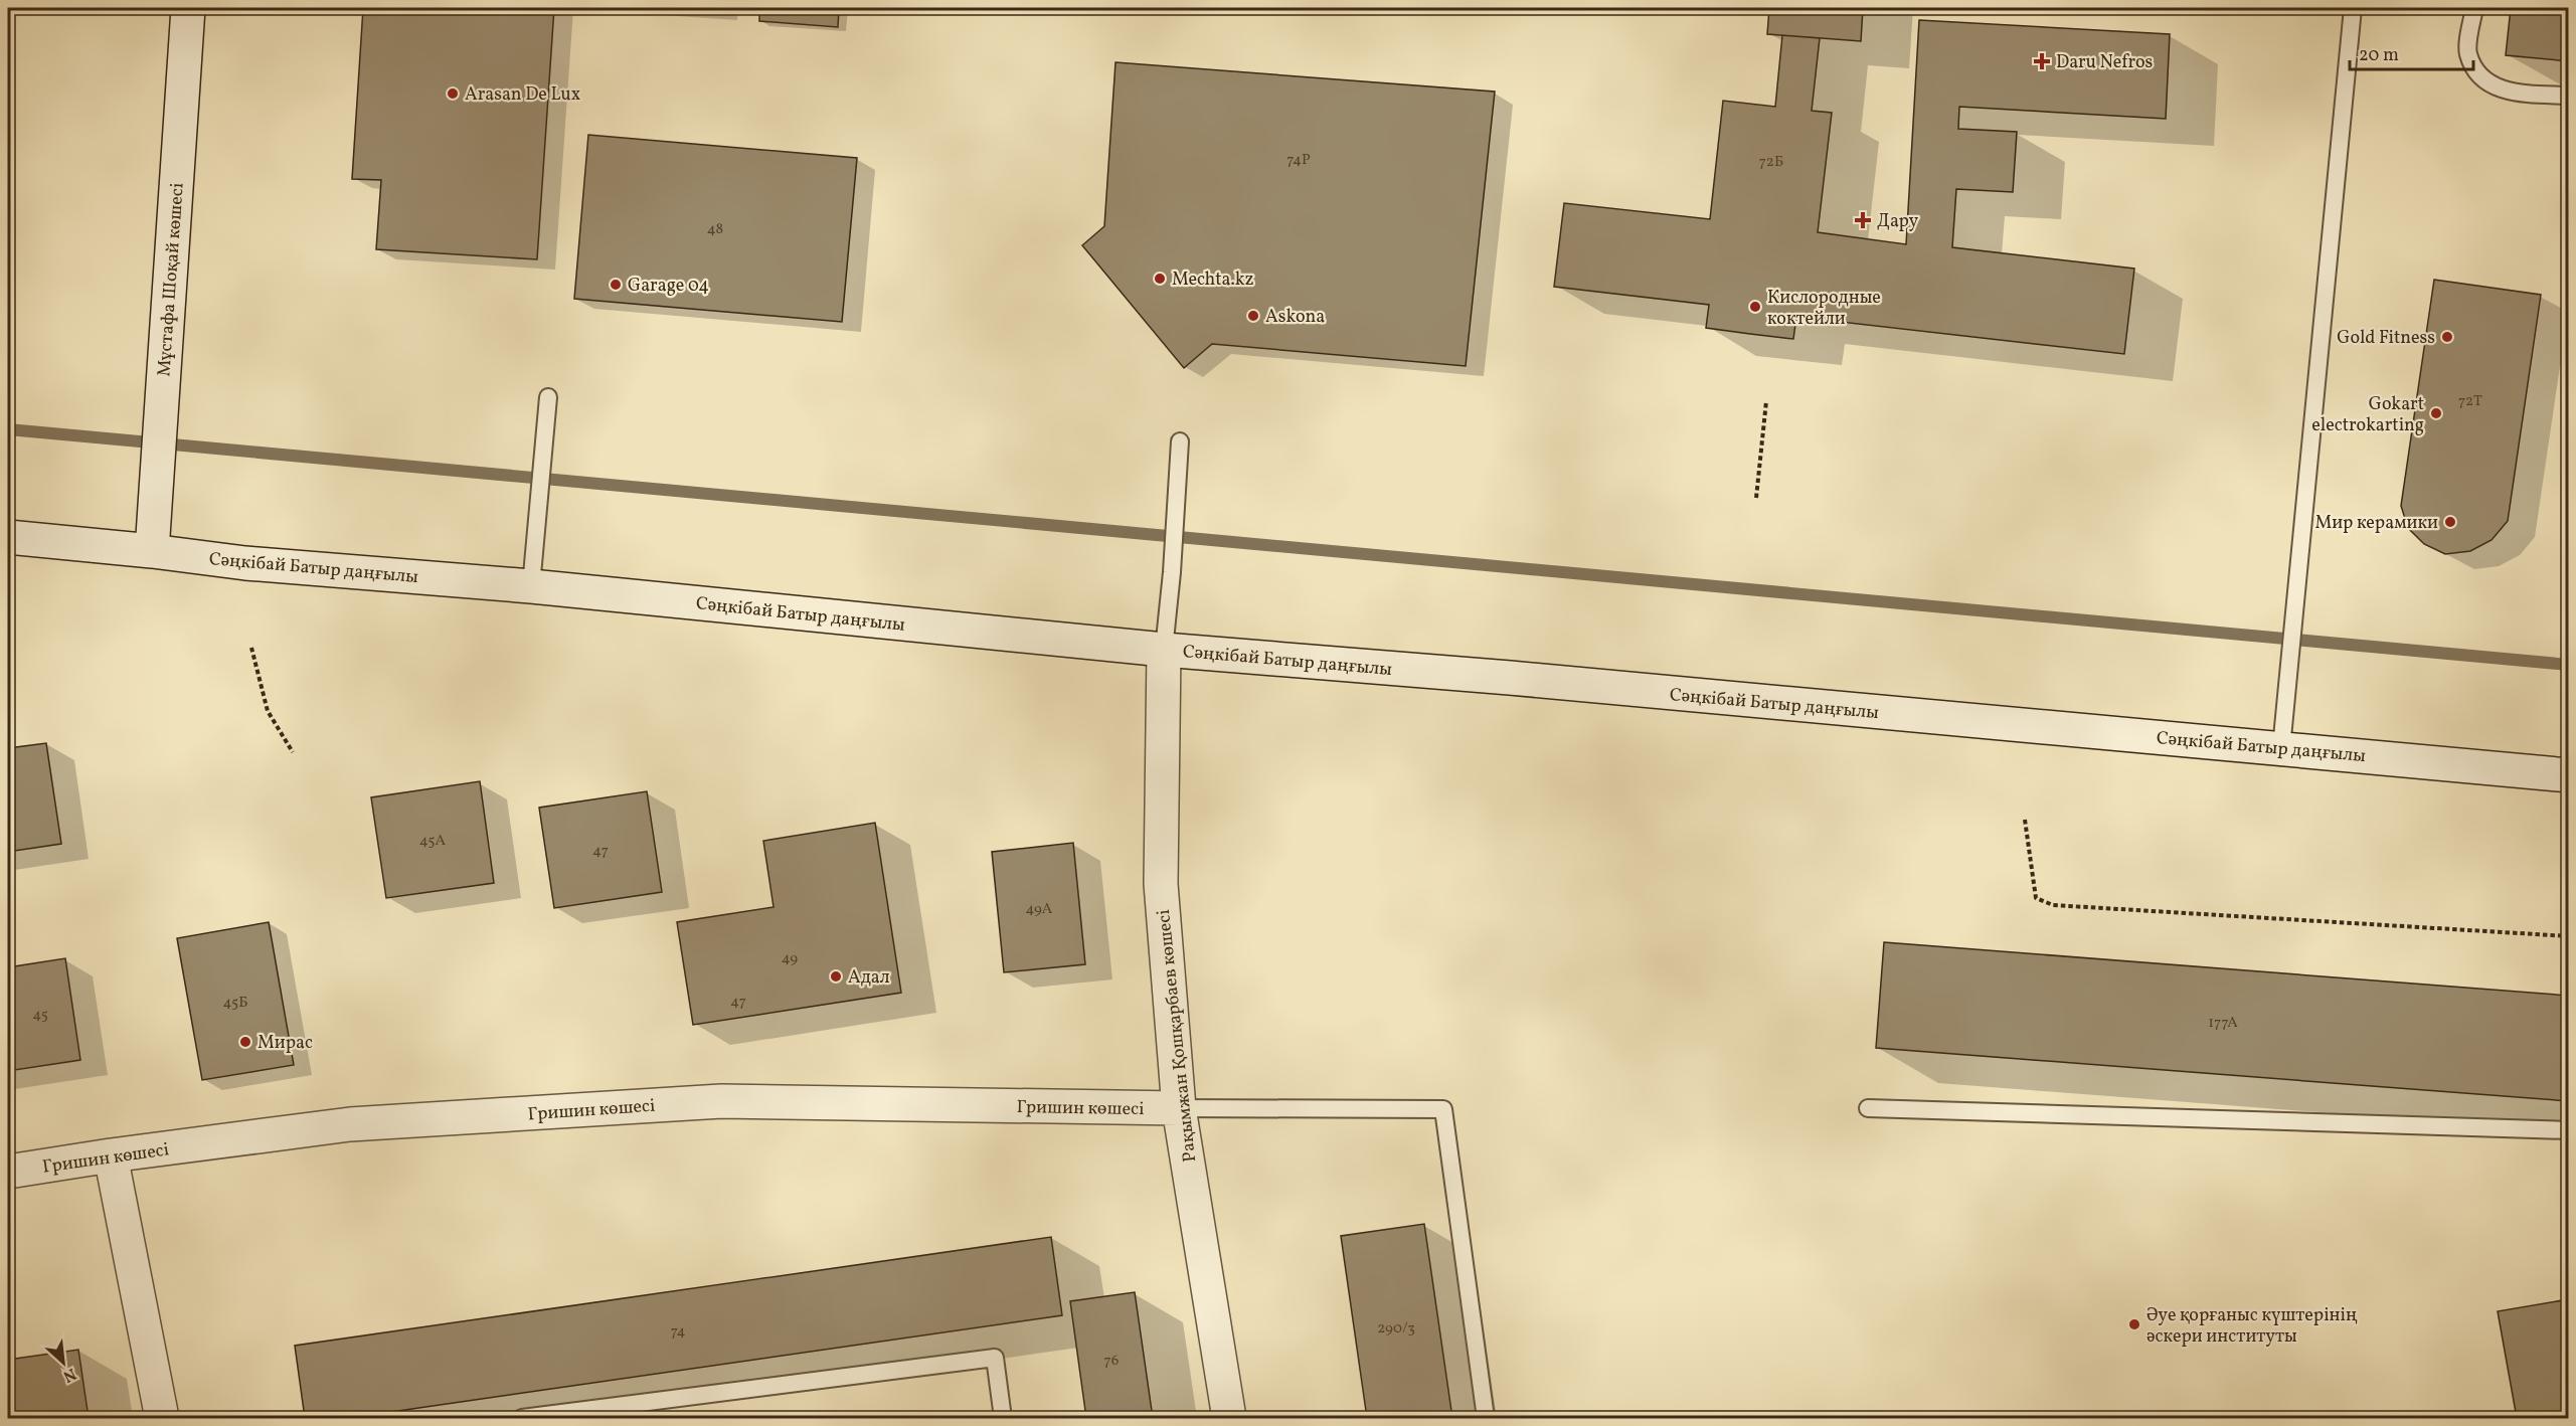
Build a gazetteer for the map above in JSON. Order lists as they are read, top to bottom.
{
  "streets": {
    "street": [
      "Мұстафа Шоқай көшесі",
      "Сәңкібай Батыр даңғылы",
      "Рақымжан Қошқарбаев көшесі",
      "Гришин көшесі"
    ]
  },
  "crossings": [
    ["Мұстафа Шоқай көшесі", "Сәңкібай Батыр даңғылы"],
    ["Сәңкібай Батыр даңғылы", "Рақымжан Қошқарбаев көшесі"],
    ["Рақымжан Қошқарбаев көшесі", "Гришин көшесі"]
  ],
  "places": {
    "health": ["Daru Nefros", "Дару"],
    "other": [
      "Arasan De Lux",
      "Mechta.kz",
      "Garage 04",
      "Кислородные коктейли",
      "Askona",
      "Gold Fitness",
      "Gokart electrokarting",
      "Мир керамики",
      "Адал",
      "Мирас",
      "Әуе қорғаныс күштерінің әскери институты"
    ]
  },
  "house_numbers": [
    "74Р",
    "72Б",
    "48",
    "72Т",
    "45А",
    "47",
    "49А",
    "49",
    "47",
    "45Б",
    "45",
    "177А",
    "290/3",
    "74",
    "76"
  ],
  "scale_bar": "20 m",
  "north": "bottom right"
}
